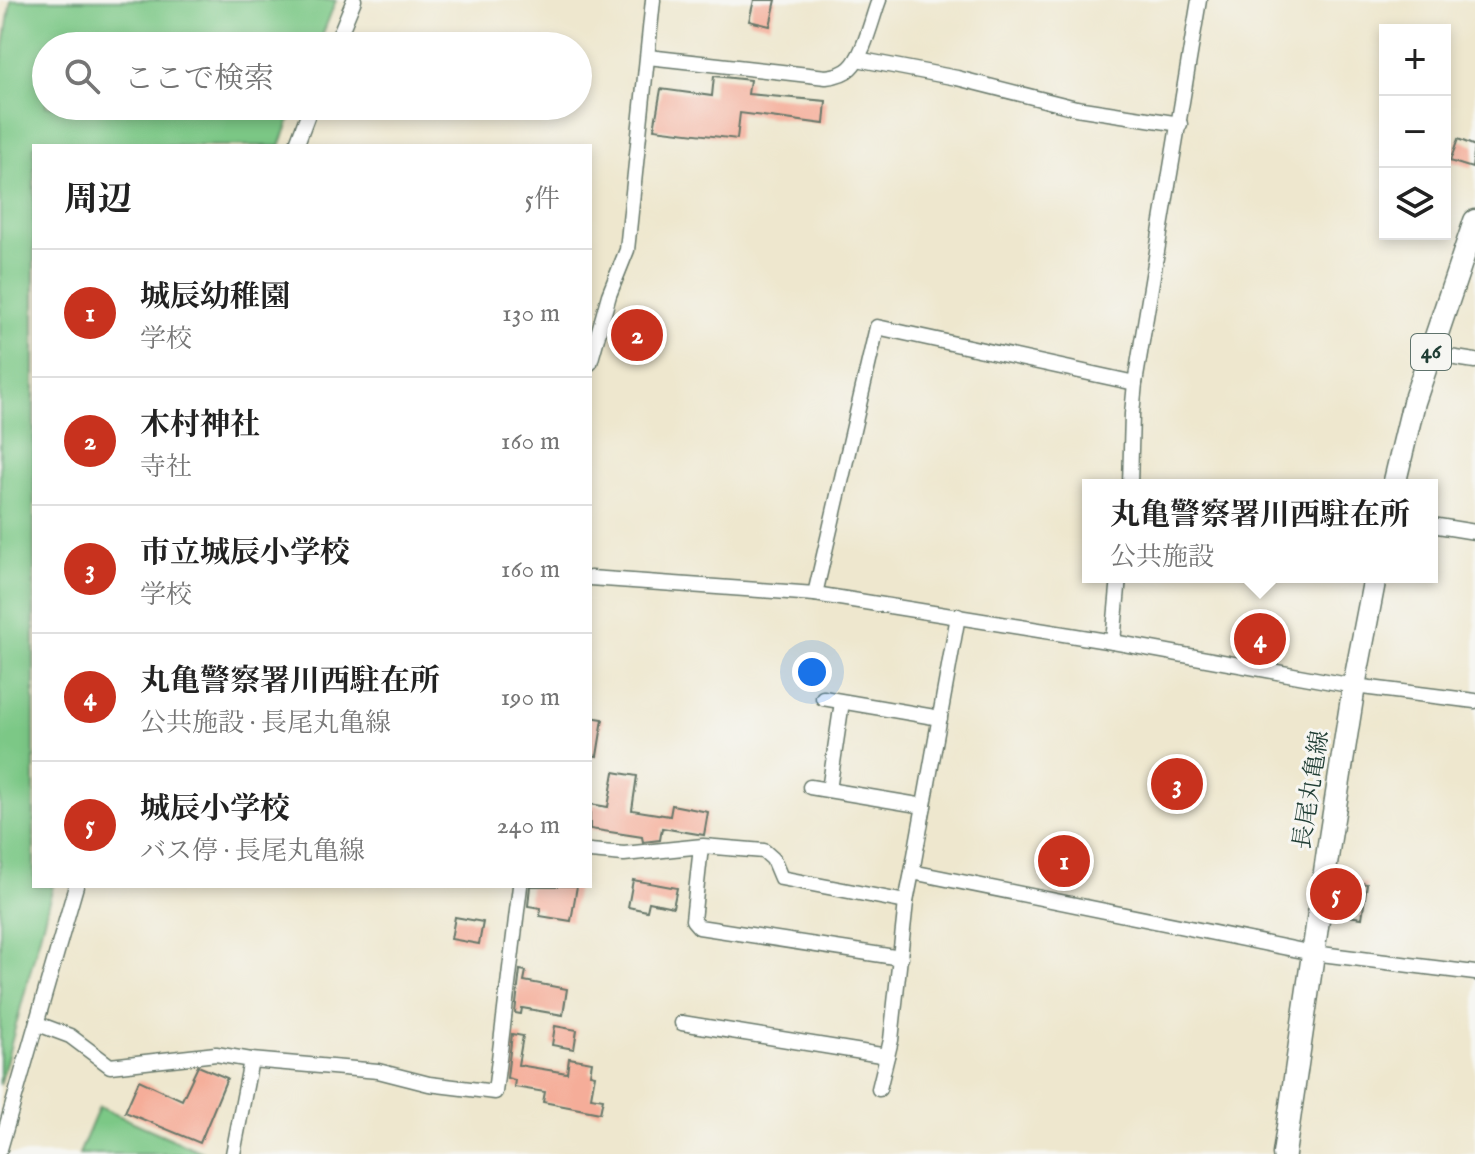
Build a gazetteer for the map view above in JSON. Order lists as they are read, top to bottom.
{
  "streets": {
    "main road": ["46", "長尾丸亀線"]
  },
  "page": {
    "map_buttons": ["+", "−"],
    "search": "ここで検索",
    "heading": ["周辺", "5件"],
    "list": [
      {
        "mark": "1",
        "name": "城辰幼稚園",
        "note": "学校",
        "value": "130 m"
      },
      {
        "mark": "2",
        "name": "木村神社",
        "note": "寺社",
        "value": "160 m"
      },
      {
        "mark": "3",
        "name": "市立城辰小学校",
        "note": "学校",
        "value": "160 m"
      },
      {
        "mark": "4",
        "name": "丸亀警察署川西駐在所",
        "note": "公共施設 · 長尾丸亀線",
        "value": "190 m"
      },
      {
        "mark": "5",
        "name": "城辰小学校",
        "note": "バス停 · 長尾丸亀線",
        "value": "240 m"
      }
    ],
    "pins": [
      "2",
      "4",
      "3",
      "1",
      "5"
    ],
    "popup": ["丸亀警察署川西駐在所", "公共施設"]
  }
}
